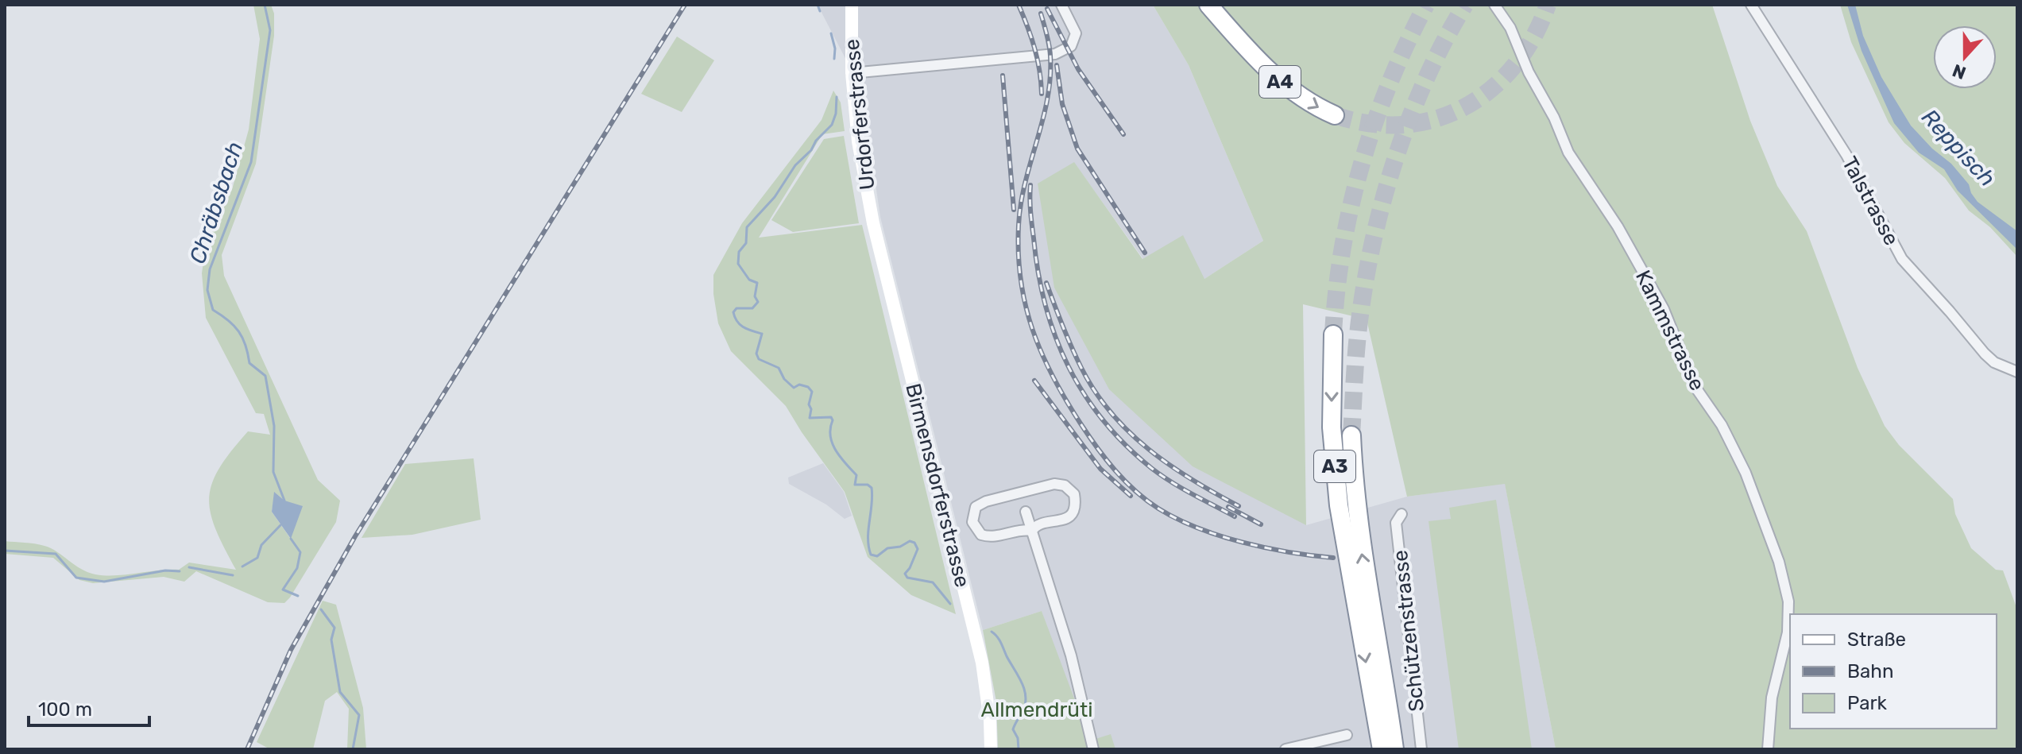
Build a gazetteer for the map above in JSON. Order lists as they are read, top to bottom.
{
  "streets": {
    "highway": ["A4", "A3"],
    "main road": ["Urdorferstrasse", "Birmensdorferstrasse"],
    "street": ["Talstrasse", "Kammstrasse", "Schützenstrasse"]
  },
  "crossings": [
    ["Urdorferstrasse", "Birmensdorferstrasse"]
  ],
  "water": ["Reppisch", "Chräbsbach"],
  "parks": ["Allmendrüti"],
  "legend": ["Straße", "Bahn", "Park"],
  "scale_bar": "100 m",
  "north": "bottom"
}
